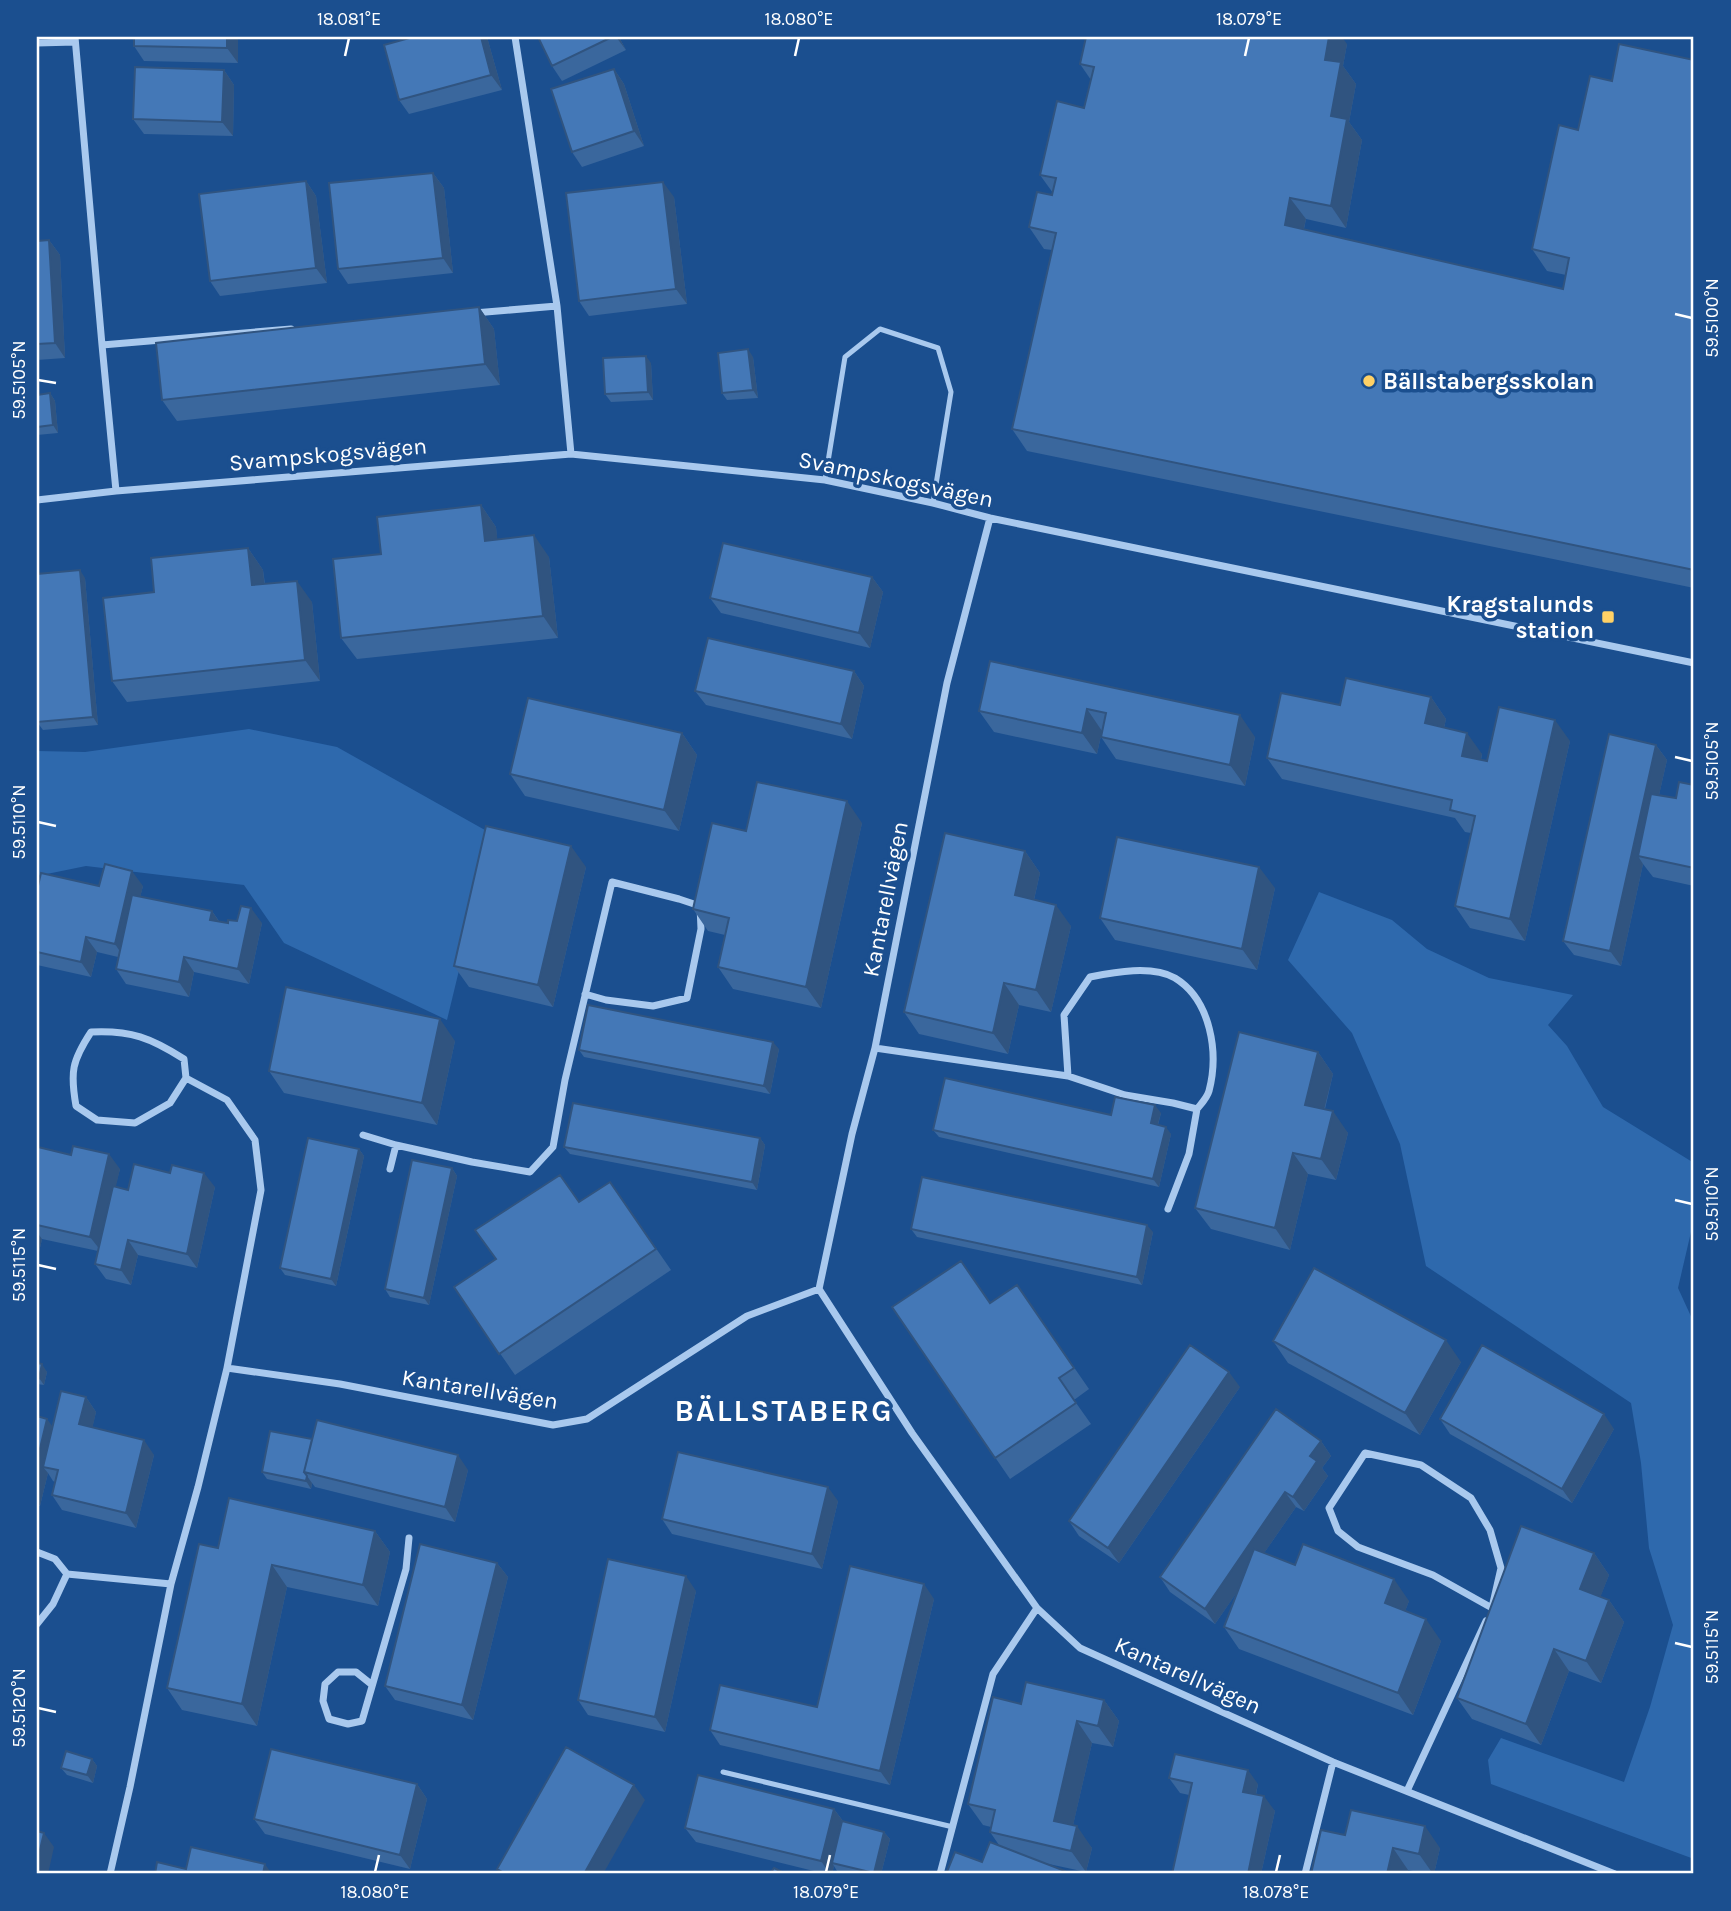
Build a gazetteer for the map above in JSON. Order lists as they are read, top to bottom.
{
  "streets": {
    "street": ["Svampskogsvägen", "Kantarellvägen"]
  },
  "crossings": [
    ["Svampskogsvägen", "Kantarellvägen"]
  ],
  "districts": ["BÄLLSTABERG"],
  "places": {
    "other": ["Bällstabergsskolan"],
    "transit": ["Kragstalunds station"]
  },
  "coordinates": [
    "18.081°E",
    "18.080°E",
    "18.079°E",
    "59.5100°N",
    "59.5105°N",
    "59.5110°N",
    "59.5115°N",
    "59.5120°N",
    "18.078°E"
  ]
}
